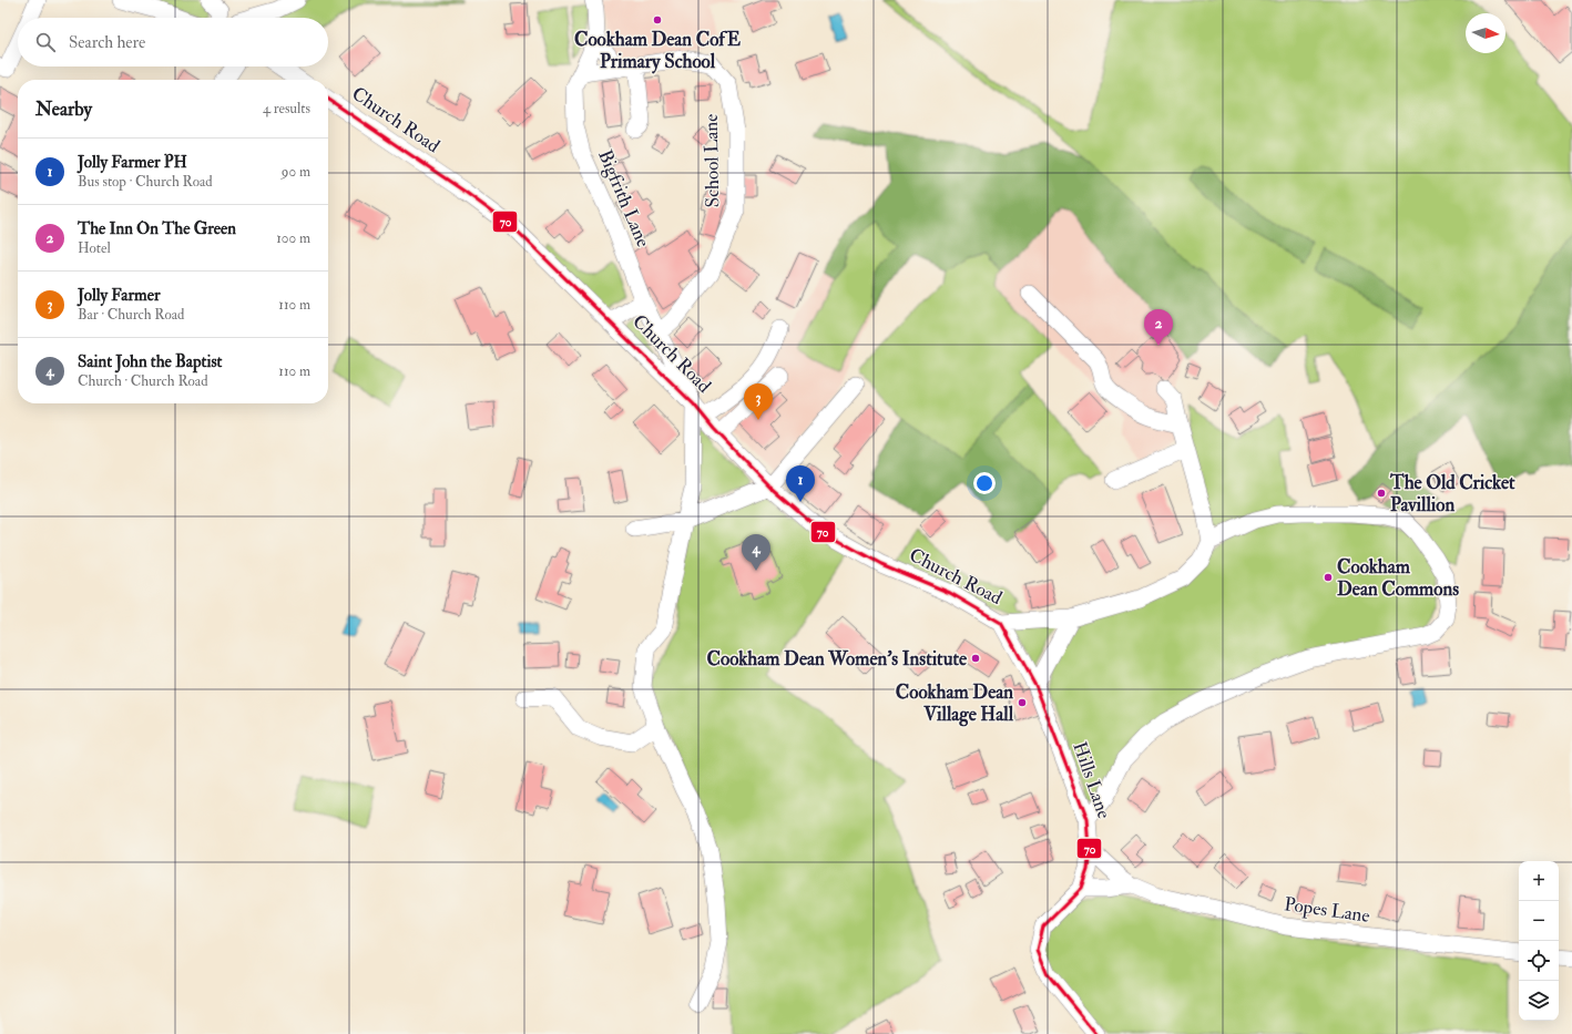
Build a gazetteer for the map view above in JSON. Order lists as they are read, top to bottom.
{
  "streets": {
    "street": [
      "Church Road",
      "School Lane",
      "Bigfrith Lane",
      "Hills Lane",
      "Popes Lane"
    ]
  },
  "crossings": [
    ["Church Road", "Bigfrith Lane"],
    ["Church Road", "Hills Lane"],
    ["School Lane", "Bigfrith Lane"],
    ["Hills Lane", "Popes Lane"]
  ],
  "places": [
    "Cookham Dean CofE Primary School",
    "The Old Cricket Pavillion",
    "Cookham Dean Commons",
    "Cookham Dean Women's Institute",
    "Cookham Dean Village Hall"
  ],
  "lines": ["transit line 70"],
  "north": "right",
  "page": {
    "search": "Search here",
    "heading": ["Nearby", "4 results"],
    "list": [
      {
        "mark": "1",
        "name": "Jolly Farmer PH",
        "note": "Bus stop · Church Road",
        "value": "90 m"
      },
      {
        "mark": "2",
        "name": "The Inn On The Green",
        "note": "Hotel",
        "value": "100 m"
      },
      {
        "mark": "3",
        "name": "Jolly Farmer",
        "note": "Bar · Church Road",
        "value": "110 m"
      },
      {
        "mark": "4",
        "name": "Saint John the Baptist",
        "note": "Church · Church Road",
        "value": "110 m"
      }
    ],
    "pins": [
      "2",
      "3",
      "1",
      "4"
    ],
    "map_buttons": ["+", "−"]
  }
}
